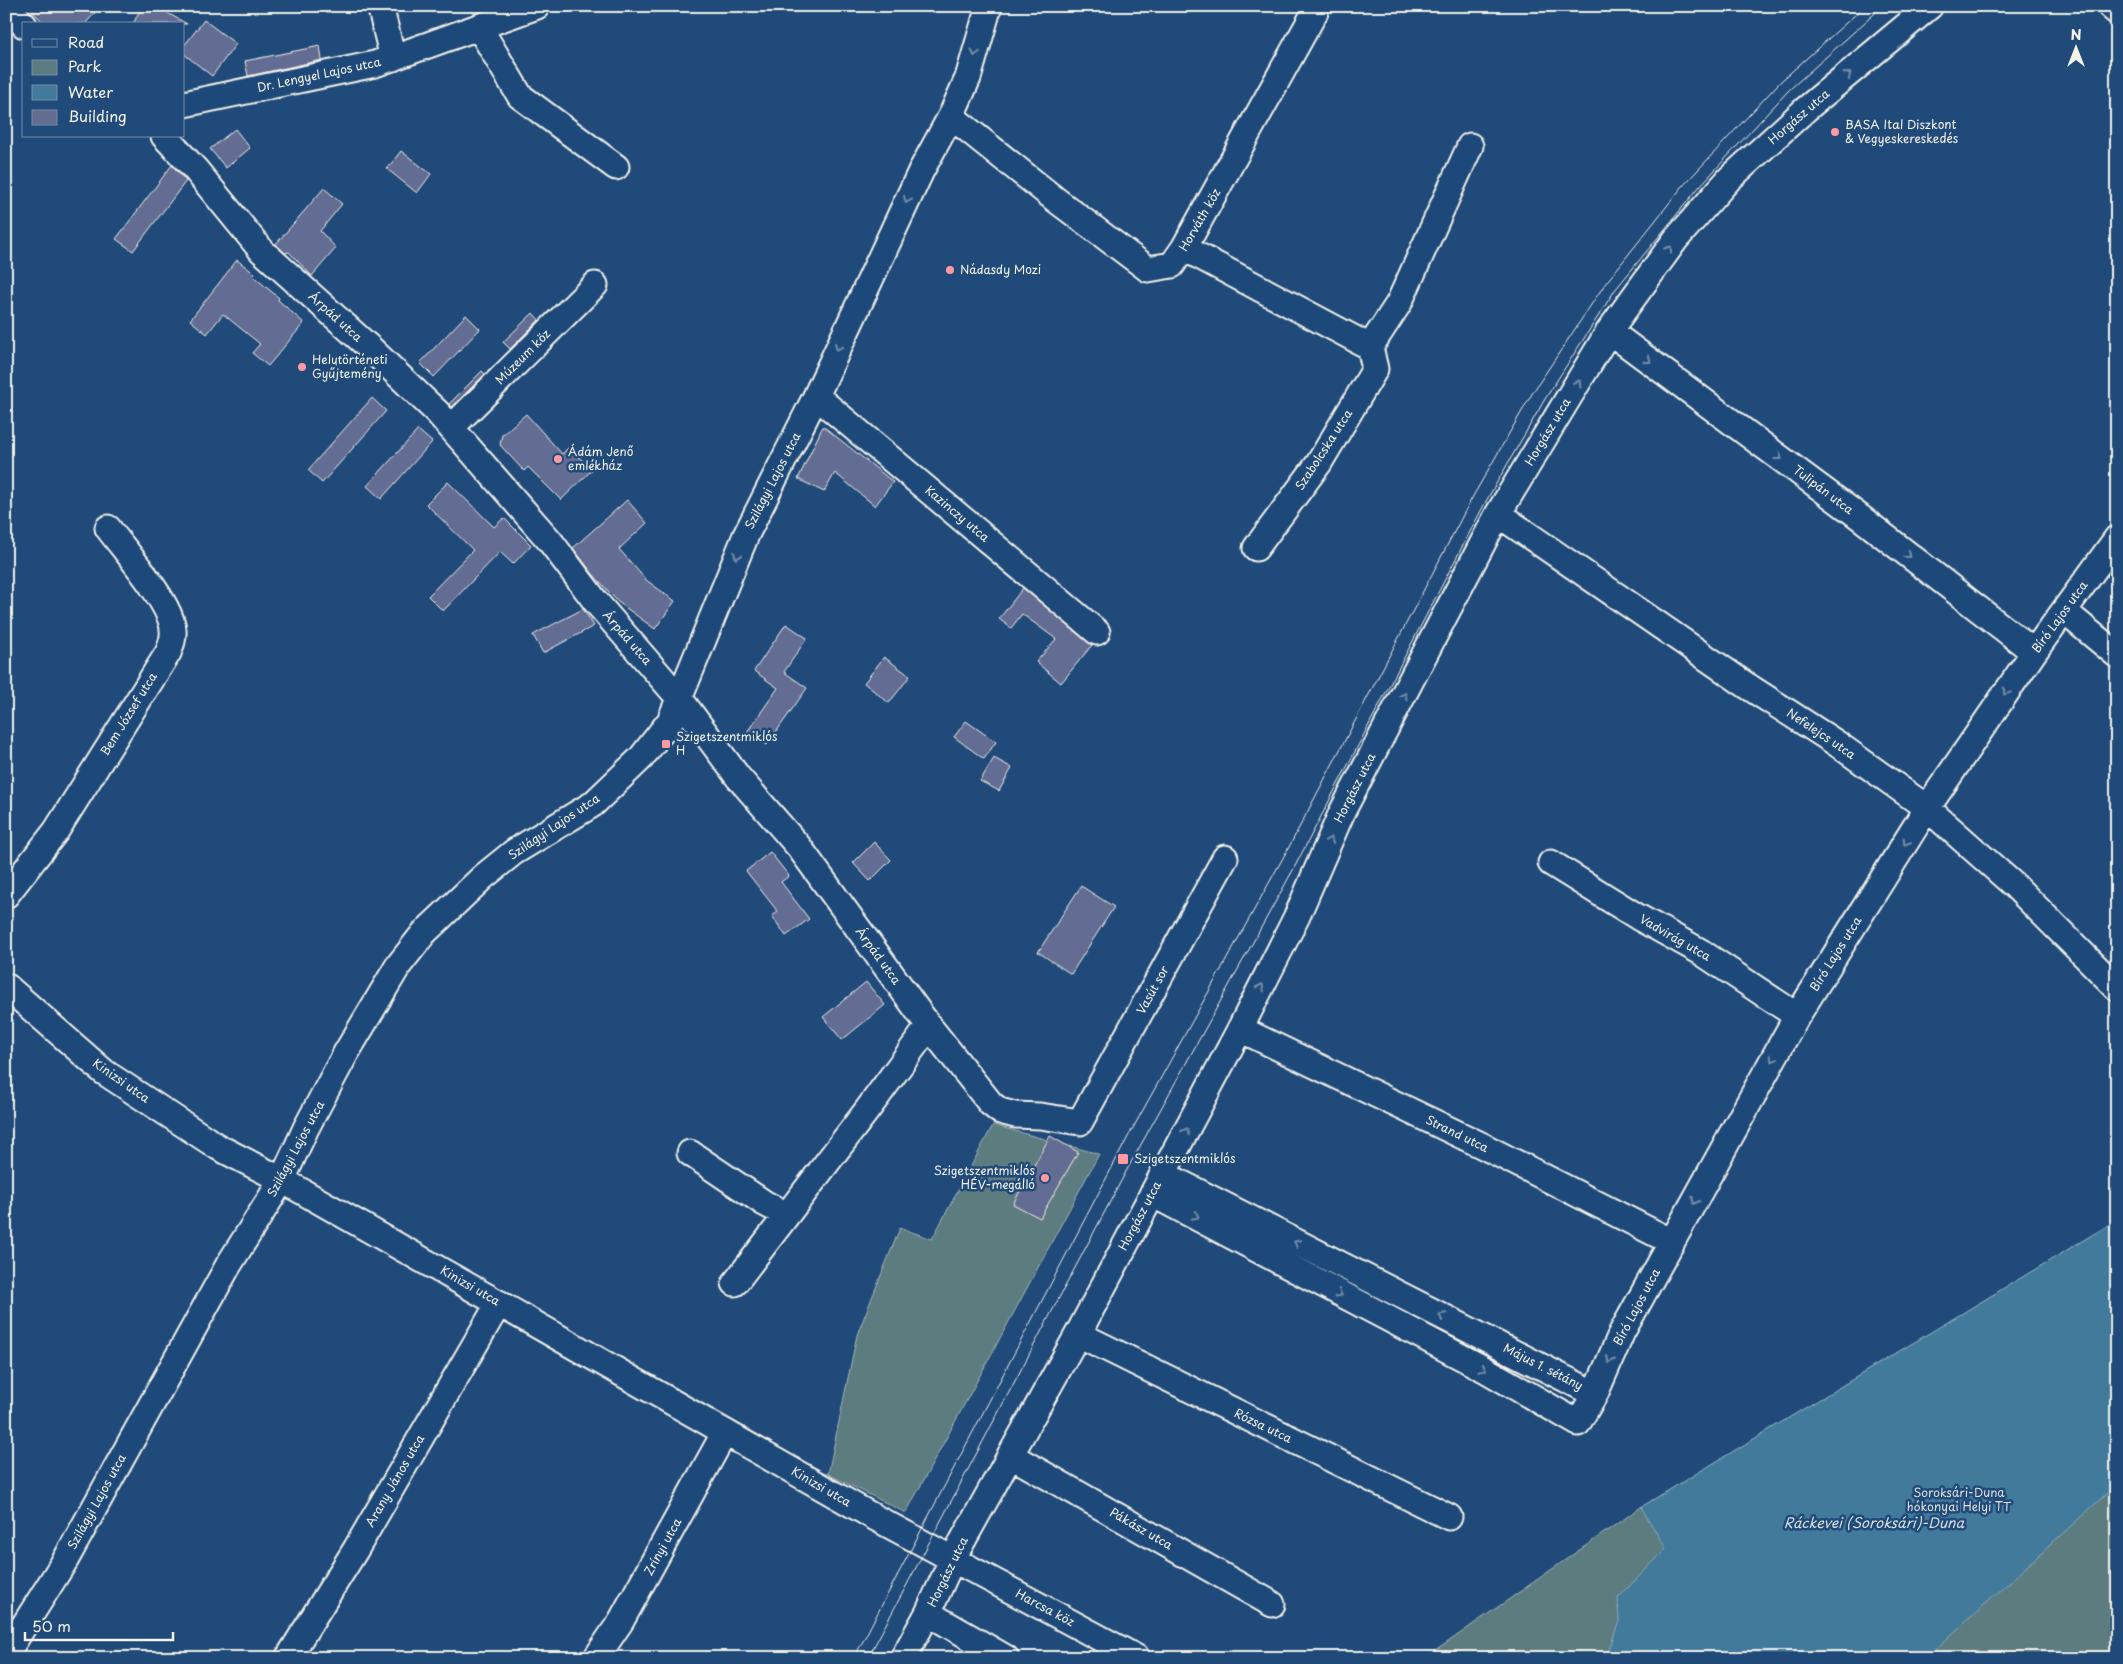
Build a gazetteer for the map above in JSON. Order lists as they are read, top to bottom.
{
  "streets": {
    "street": [
      "Dr. Lengyel Lajos utca",
      "Horgász utca",
      "Horváth köz",
      "Árpád utca",
      "Múzeum köz",
      "Szabolcska utca",
      "Szilágyi Lajos utca",
      "Tulipán utca",
      "Kazinczy utca",
      "Bíró Lajos utca",
      "Bem József utca",
      "Nefelejcs utca",
      "Vadvirág utca",
      "Vasút sor",
      "Kinizsi utca",
      "Strand utca",
      "Május 1. sétány",
      "Rózsa utca",
      "Arany János utca",
      "Pákász utca",
      "Zrínyi utca",
      "Harcsa köz"
    ]
  },
  "crossings": [
    ["Horgász utca", "Tulipán utca"],
    ["Horgász utca", "Nefelejcs utca"],
    ["Horgász utca", "Kinizsi utca"],
    ["Horgász utca", "Strand utca"],
    ["Horgász utca", "Május 1. sétány"],
    ["Horgász utca", "Rózsa utca"],
    ["Horgász utca", "Pákász utca"],
    ["Horgász utca", "Harcsa köz"],
    ["Horváth köz", "Szilágyi Lajos utca"],
    ["Árpád utca", "Múzeum köz"],
    ["Árpád utca", "Szilágyi Lajos utca"],
    ["Árpád utca", "Vasút sor"],
    ["Szilágyi Lajos utca", "Kazinczy utca"],
    ["Szilágyi Lajos utca", "Kinizsi utca"],
    ["Tulipán utca", "Bíró Lajos utca"],
    ["Bíró Lajos utca", "Nefelejcs utca"],
    ["Bíró Lajos utca", "Vadvirág utca"],
    ["Bíró Lajos utca", "Strand utca"],
    ["Bíró Lajos utca", "Május 1. sétány"],
    ["Kinizsi utca", "Arany János utca"],
    ["Kinizsi utca", "Zrínyi utca"],
    ["Kinizsi utca", "Harcsa köz"]
  ],
  "one_way": [
    "Horgász utca",
    "Szilágyi Lajos utca",
    "Tulipán utca",
    "Bíró Lajos utca"
  ],
  "water": ["Ráckevei (Soroksári)-Duna"],
  "parks": ["Soroksári-Duna hókonyai Helyi TT"],
  "places": {
    "other": [
      "BASA Ital Diszkont & Vegyeskereskedés",
      "Nádasdy Mozi",
      "Helytörténeti Gyűjtemény",
      "Ádám Jenő emlékház",
      "Szigetszentmiklós HÉV-megálló"
    ],
    "transit": ["Szigetszentmiklós H", "Szigetszentmiklós"]
  },
  "legend": [
    "Road",
    "Park",
    "Water",
    "Building"
  ],
  "scale_bar": "50 m",
  "north": "top"
}
